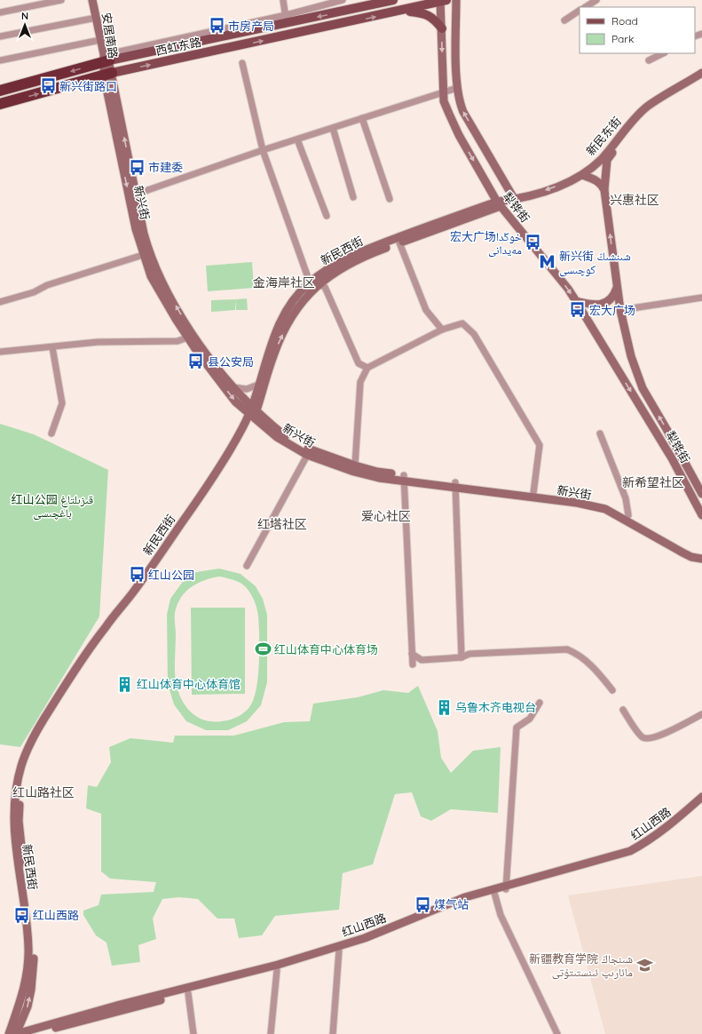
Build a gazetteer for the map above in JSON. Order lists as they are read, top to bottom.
{
  "streets": {
    "highway": ["西虹东路"],
    "main road": [
      "安居南路",
      "新民东街",
      "新兴街",
      "犁铧街",
      "新民西街",
      "红山西路"
    ]
  },
  "crossings": [
    ["安居南路", "西虹东路"],
    ["安居南路", "新兴街"],
    ["西虹东路", "新兴街"],
    ["西虹东路", "犁铧街"],
    ["新民东街", "犁铧街"],
    ["新民东街", "新民西街"],
    ["新兴街", "新民西街"],
    ["犁铧街", "新民西街"],
    ["新民西街", "红山西路"]
  ],
  "districts": [
    "兴惠社区",
    "金海岸社区",
    "新希望社区",
    "爱心社区",
    "红塔社区",
    "红山路社区"
  ],
  "parks": ["红山公园 قىزىلتاغ باغچىسى"],
  "places": {
    "bus stop": [
      "市房产局",
      "新兴街路口",
      "市建委",
      "宏大广场خوڭدا مەيدانى",
      "宏大广场",
      "县公安局",
      "红山公园",
      "煤气站",
      "红山西路"
    ],
    "metro station": ["新兴街 شىنشىڭ كوچىسى"],
    "sports": ["红山体育中心体育场"],
    "building": ["红山体育中心体育馆", "乌鲁木齐电视台"],
    "school or university": ["新疆教育学院 شىنجاڭ مائارىپ ئىنستىتۇتى"]
  },
  "legend": ["Road", "Park"],
  "north": "top"
}
